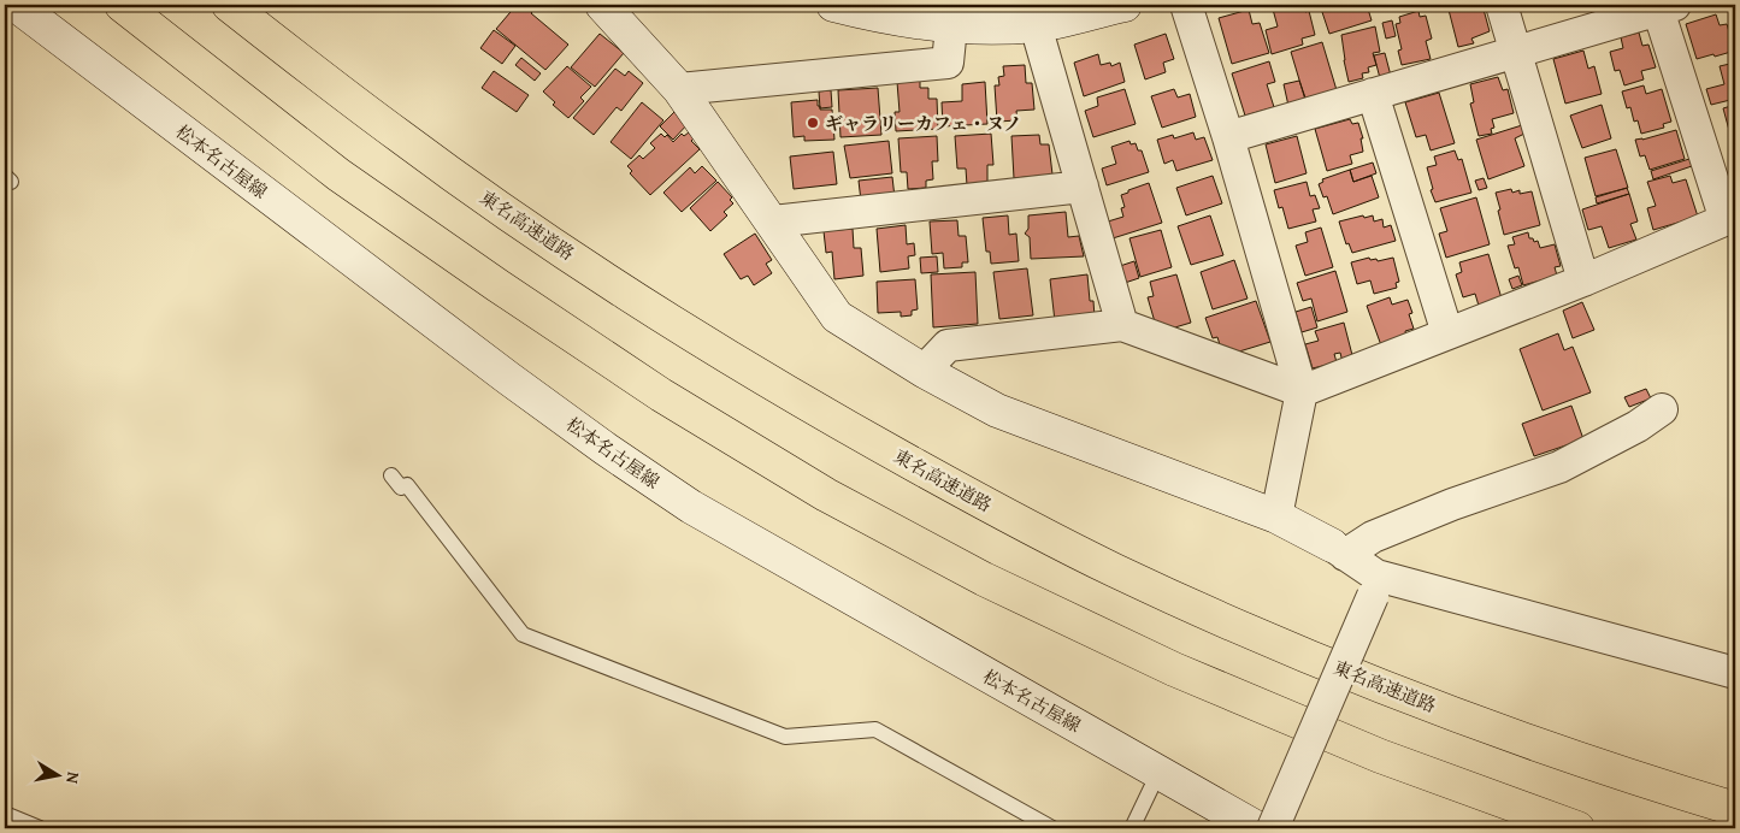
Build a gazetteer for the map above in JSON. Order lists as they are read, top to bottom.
{
  "streets": {
    "highway": ["東名高速道路"],
    "main road": ["松本名古屋線"]
  },
  "places": ["ギャラリーカフェ・ヌノ"],
  "north": "right"
}
